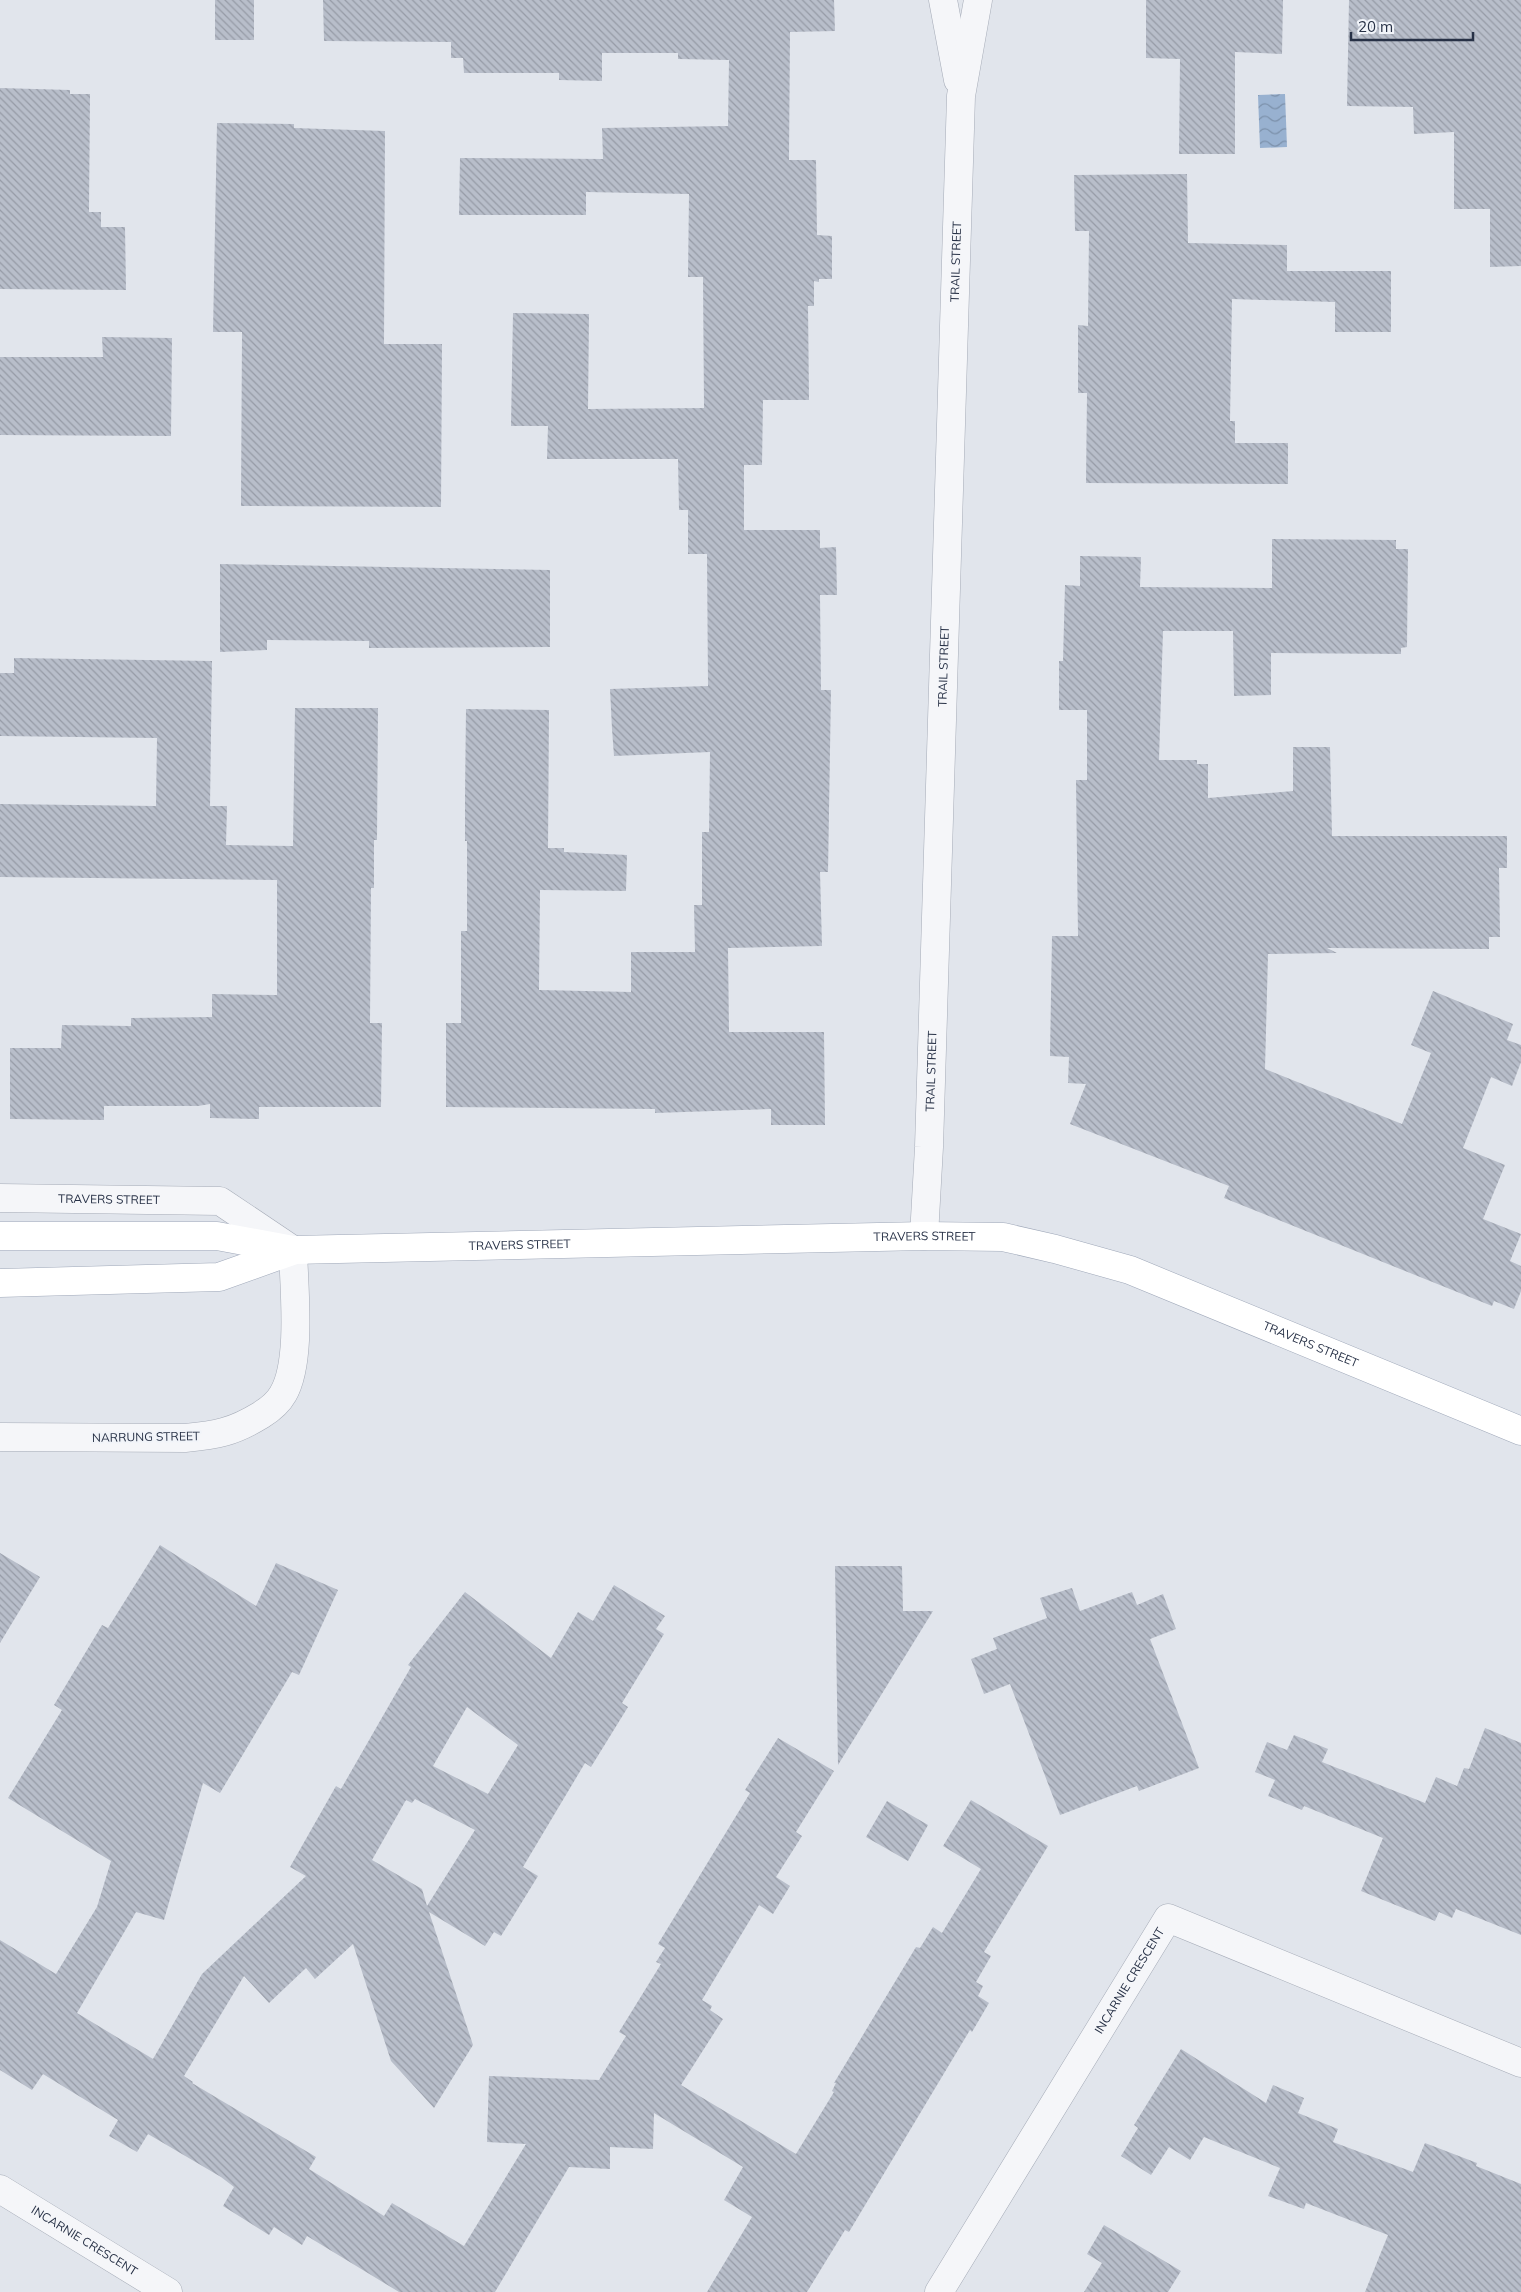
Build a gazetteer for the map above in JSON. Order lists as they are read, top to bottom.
{
  "streets": {
    "main road": ["TRAVERS STREET"],
    "street": ["TRAIL STREET", "NARRUNG STREET", "INCARNIE CRESCENT"]
  },
  "crossings": [
    ["TRAIL STREET", "TRAVERS STREET"],
    ["TRAVERS STREET", "NARRUNG STREET"]
  ],
  "scale_bar": "20 m"
}
